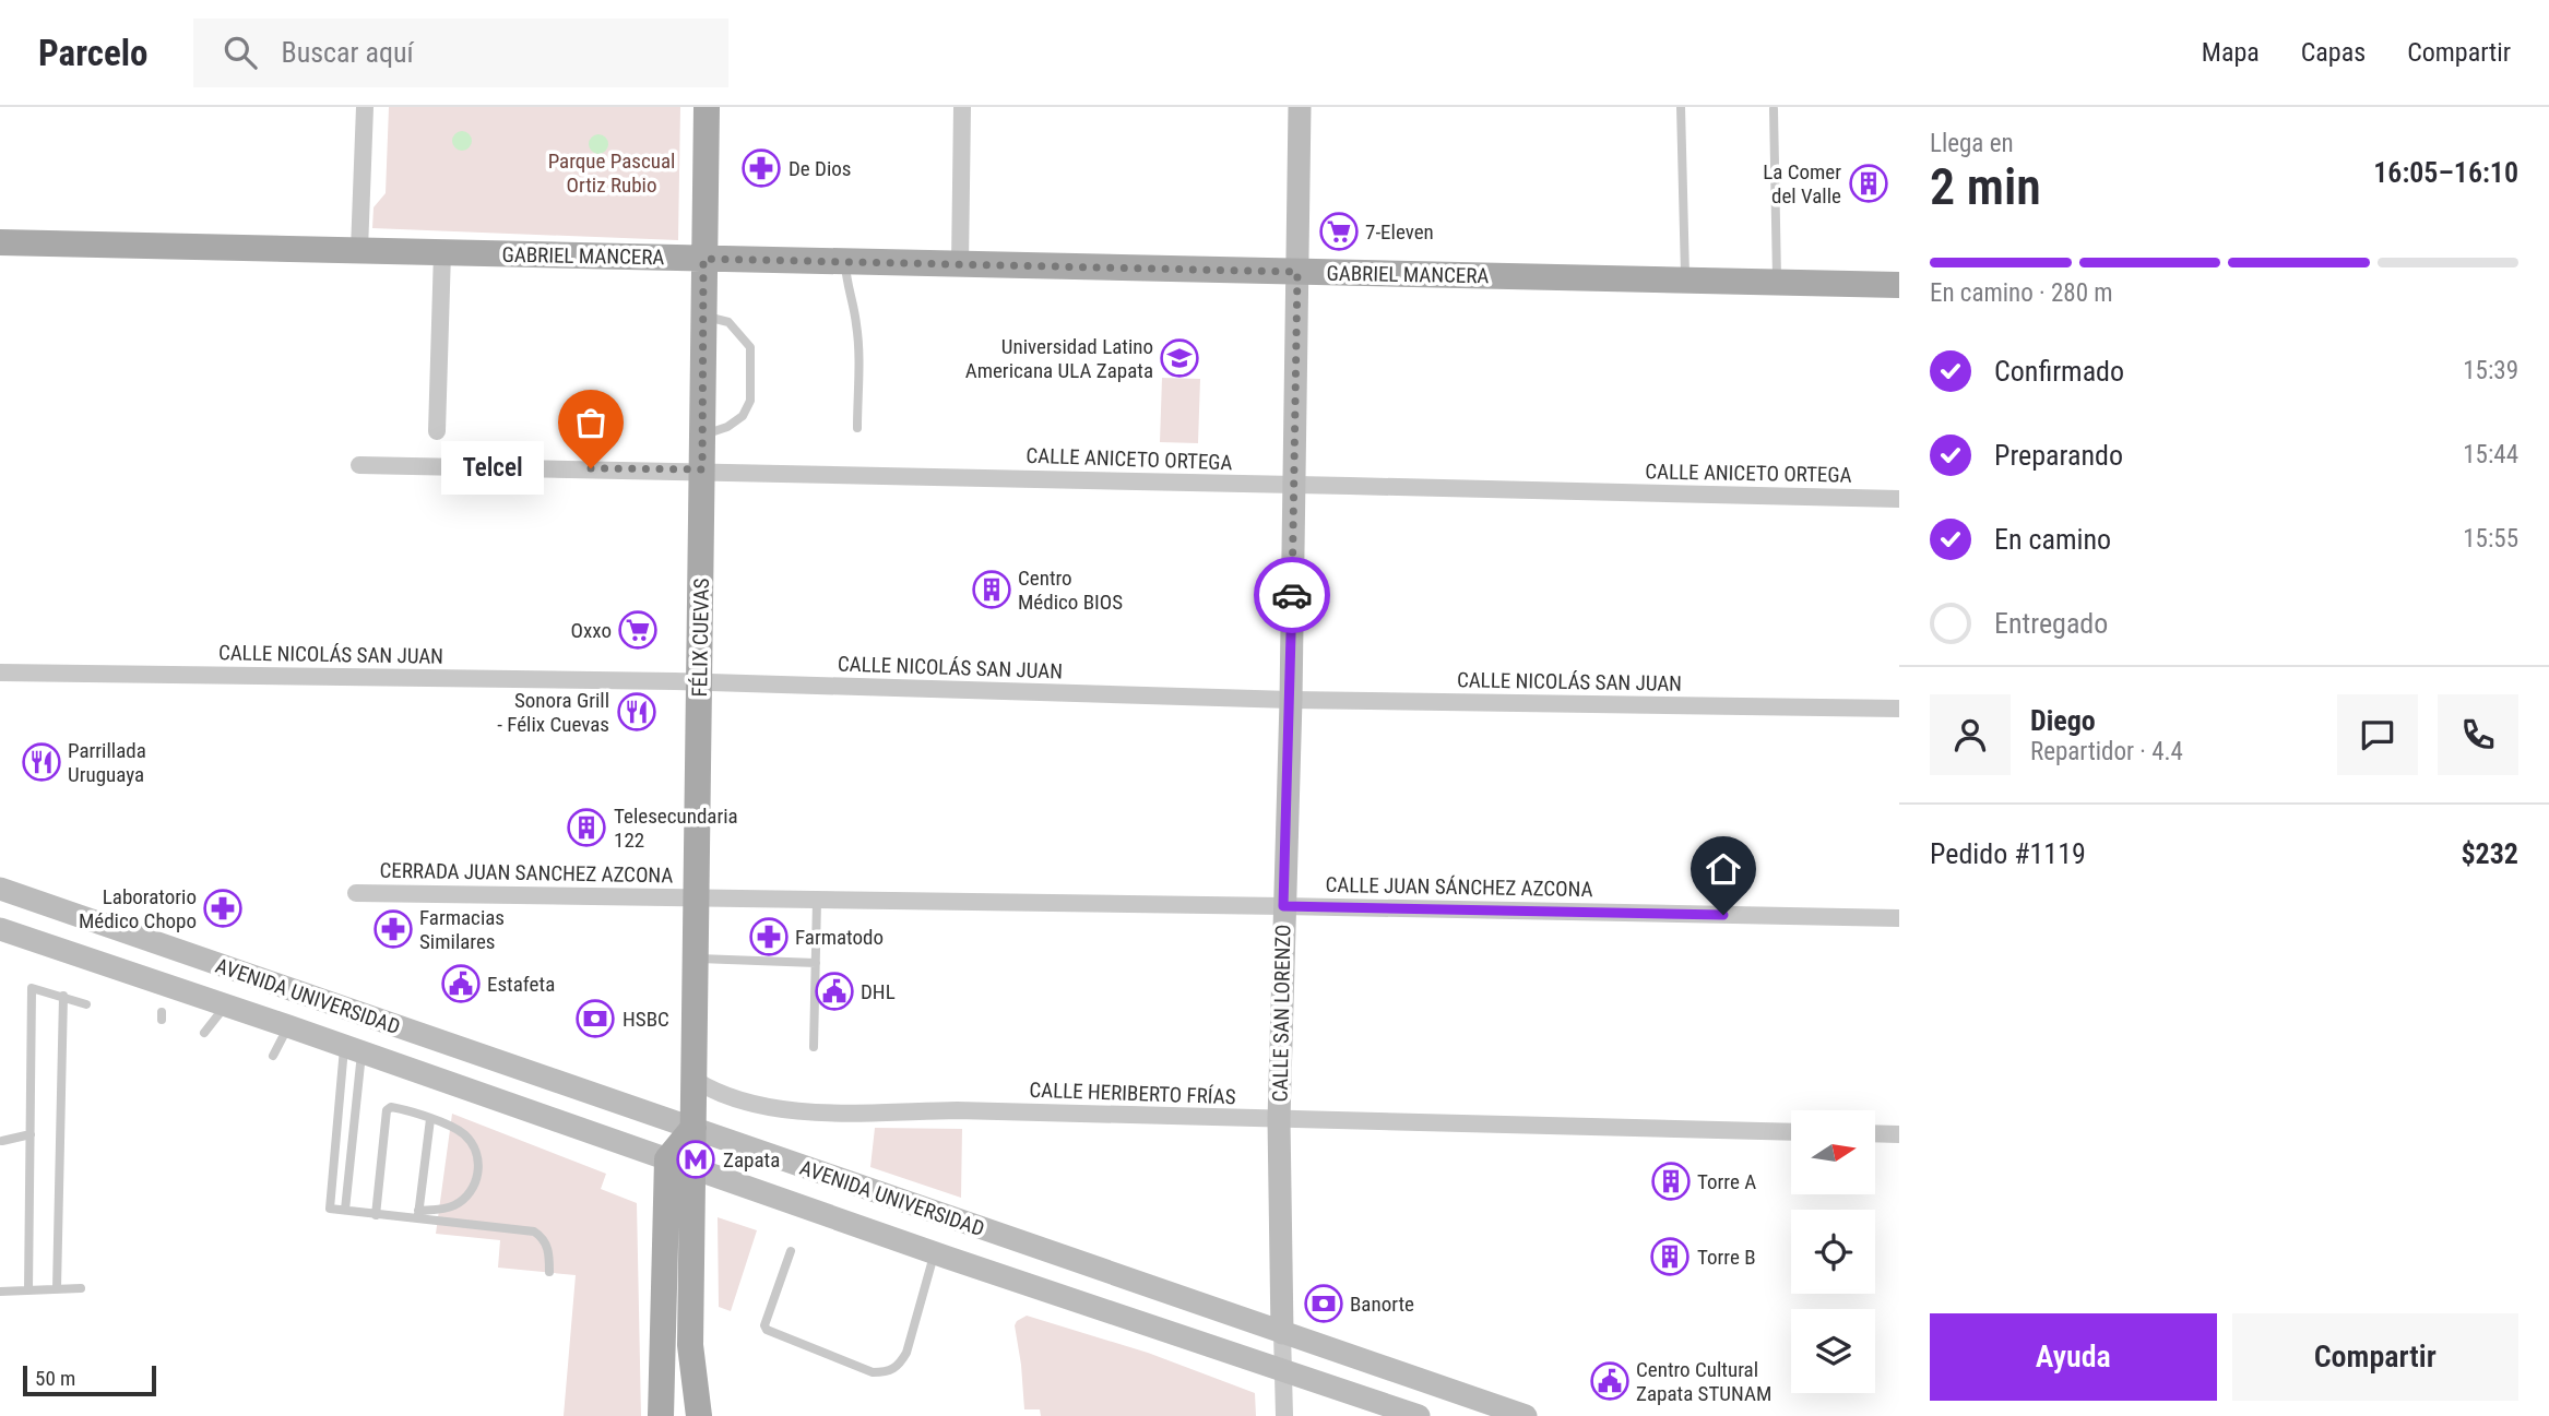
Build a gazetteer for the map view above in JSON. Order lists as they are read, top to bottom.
{
  "streets": {
    "main road": [
      "GABRIEL MANCERA",
      "FÉLIX CUEVAS",
      "AVENIDA UNIVERSIDAD",
      "CALLE SAN LORENZO"
    ],
    "street": [
      "CALLE ANICETO ORTEGA",
      "CALLE NICOLÁS SAN JUAN",
      "CERRADA JUAN SANCHEZ AZCONA",
      "CALLE JUAN SÁNCHEZ AZCONA",
      "CALLE HERIBERTO FRÍAS"
    ]
  },
  "crossings": [
    ["GABRIEL MANCERA", "FÉLIX CUEVAS"],
    ["GABRIEL MANCERA", "CALLE SAN LORENZO"],
    ["CALLE ANICETO ORTEGA", "FÉLIX CUEVAS"],
    ["CALLE ANICETO ORTEGA", "CALLE SAN LORENZO"],
    ["FÉLIX CUEVAS", "CALLE NICOLÁS SAN JUAN"],
    ["FÉLIX CUEVAS", "CERRADA JUAN SANCHEZ AZCONA"],
    ["FÉLIX CUEVAS", "CALLE JUAN SÁNCHEZ AZCONA"],
    ["FÉLIX CUEVAS", "AVENIDA UNIVERSIDAD"],
    ["FÉLIX CUEVAS", "CALLE HERIBERTO FRÍAS"],
    ["CALLE NICOLÁS SAN JUAN", "CALLE SAN LORENZO"],
    ["CERRADA JUAN SANCHEZ AZCONA", "CALLE JUAN SÁNCHEZ AZCONA"],
    ["CALLE JUAN SÁNCHEZ AZCONA", "CALLE SAN LORENZO"],
    ["AVENIDA UNIVERSIDAD", "CALLE SAN LORENZO"],
    ["CALLE SAN LORENZO", "CALLE HERIBERTO FRÍAS"]
  ],
  "parks": ["Parque Pascual Ortiz Rubio"],
  "places": {
    "pharmacy": [
      "De Dios",
      "Laboratorio Médico Chopo",
      "Farmacias Similares",
      "Farmatodo"
    ],
    "building": [
      "La Comer del Valle",
      "Centro Médico BIOS",
      "Telesecundaria 122",
      "Torre A",
      "Torre B"
    ],
    "supermarket": ["7-Eleven", "Oxxo"],
    "school or university": ["Universidad Latino Americana ULA Zapata"],
    "other": ["Telcel"],
    "restaurant": ["Sonora Grill - Félix Cuevas", "Parrillada Uruguaya"],
    "public building": ["Estafeta", "DHL", "Centro Cultural Zapata STUNAM"],
    "bank": ["HSBC", "Banorte"],
    "metro station": ["Zapata"]
  },
  "scale_bar": "50 m",
  "north": "right",
  "page": {
    "header": "Parcelo",
    "search": "Buscar aquí",
    "nav": ["Mapa", "Capas", "Compartir"],
    "heading": ["2 min", "Llega en", "16:05–16:10"],
    "panel": [
      "Diego",
      "Repartidor · 4.4",
      "Pedido #1119",
      "$232"
    ],
    "bar": "En camino · 280 m",
    "list": [
      ["Confirmado", "15:39"],
      ["Preparando", "15:44"],
      ["En camino", "15:55"],
      "Entregado"
    ],
    "bubble": "Telcel",
    "buttons": ["Ayuda", "Compartir"],
    "scale": "50 m"
  }
}
